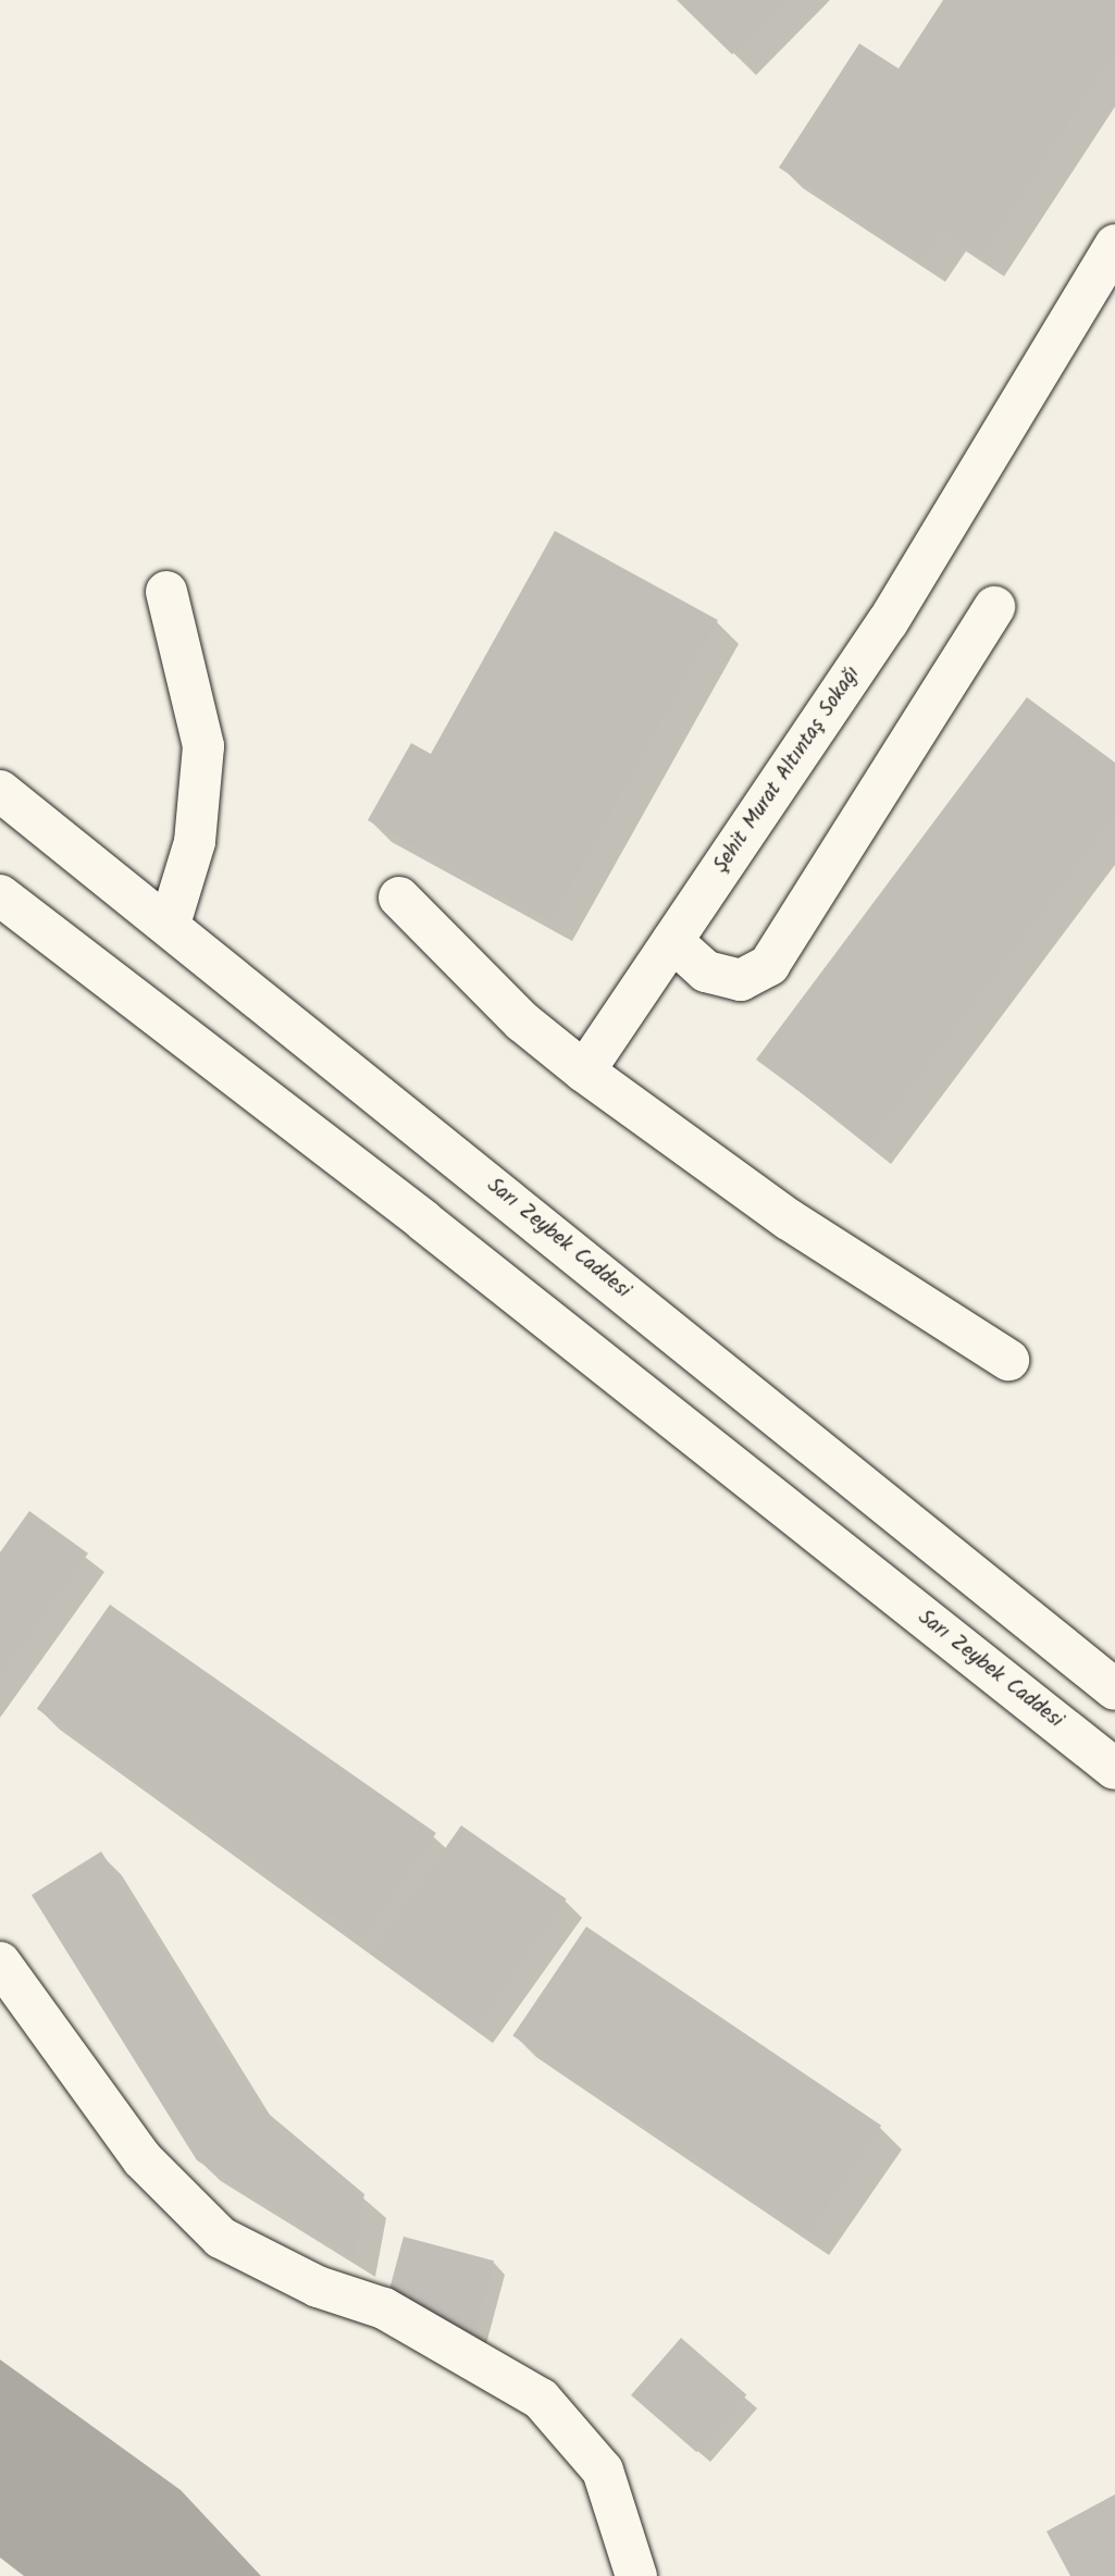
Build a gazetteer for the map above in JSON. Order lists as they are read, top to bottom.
{
  "streets": {
    "main road": ["Şehit Murat Altıntaş Sokağı", "Sarı Zeybek Caddesi"]
  }
}
